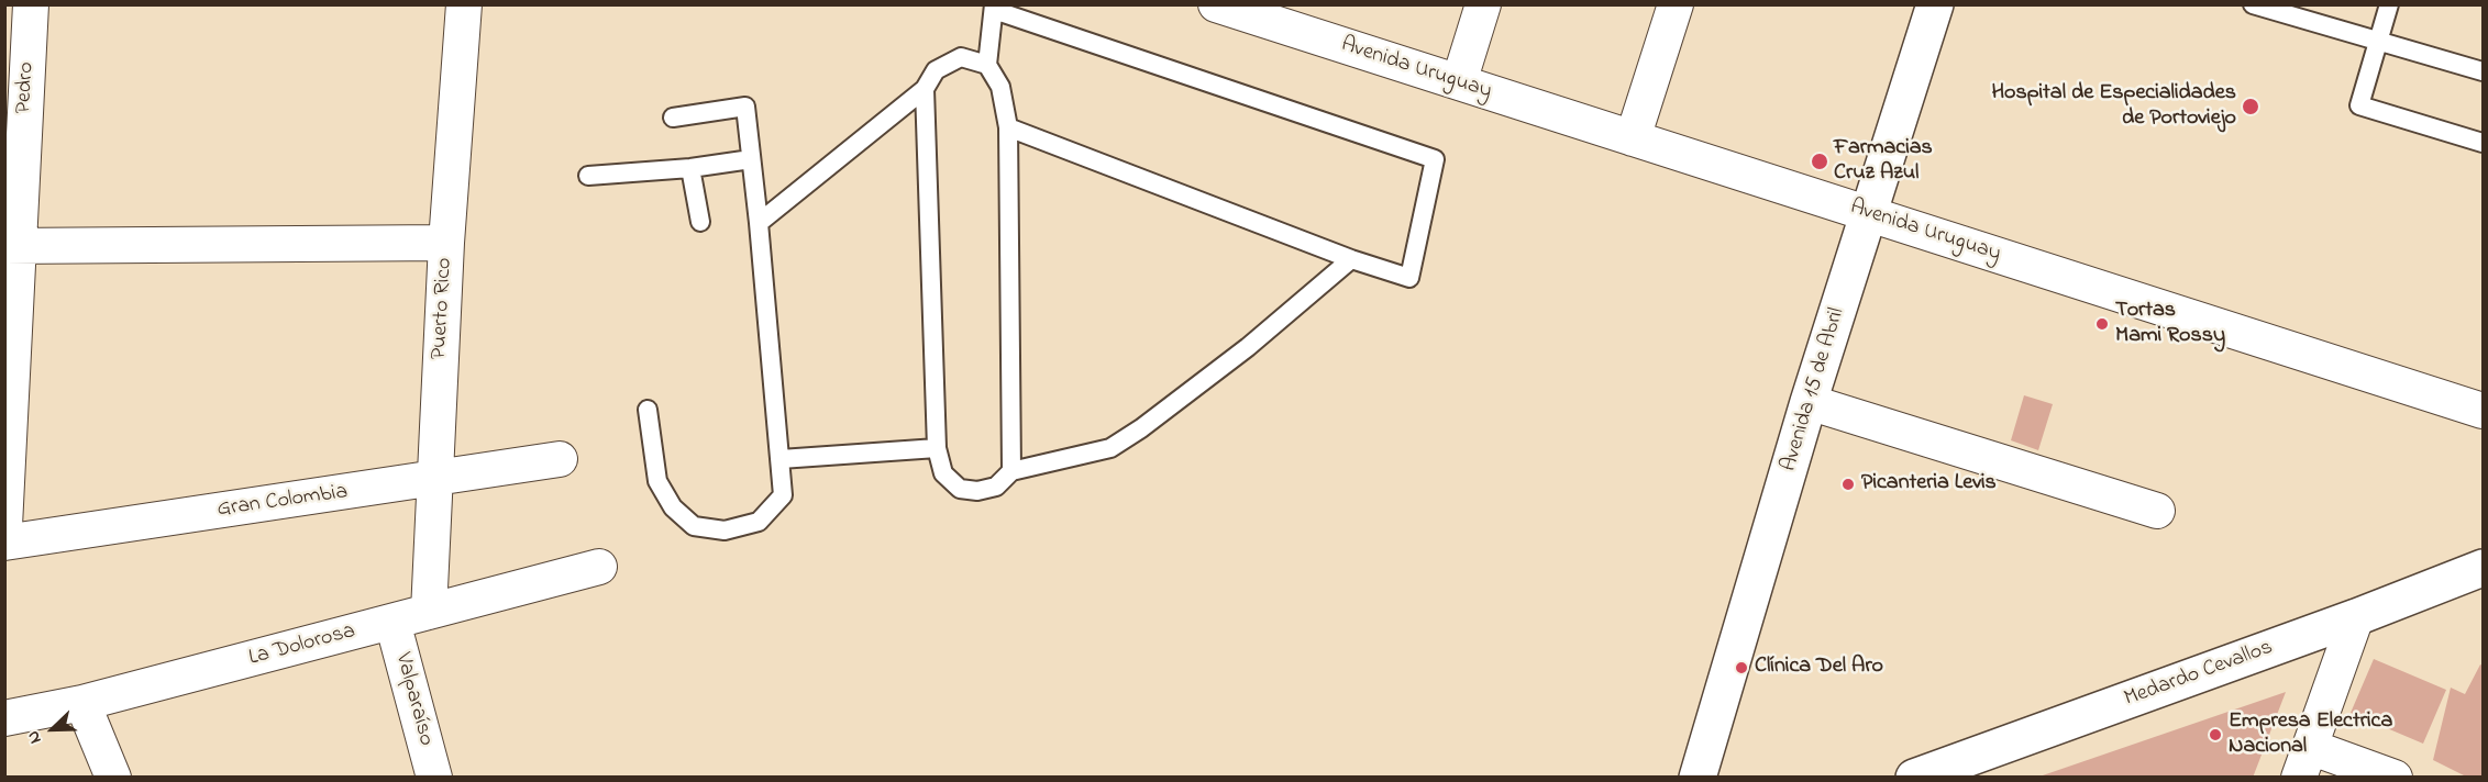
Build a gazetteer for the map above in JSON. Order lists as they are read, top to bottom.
{
  "streets": {
    "main road": ["Avenida 15 de Abril", "Medardo Cevallos"],
    "street": [
      "Avenida Uruguay",
      "Pedro",
      "Puerto Rico",
      "Gran Colombia",
      "La Dolorosa",
      "Valparaíso"
    ]
  },
  "crossings": [
    ["Avenida Uruguay", "Avenida 15 de Abril"],
    ["Puerto Rico", "Gran Colombia"],
    ["Puerto Rico", "La Dolorosa"],
    ["La Dolorosa", "Valparaíso"]
  ],
  "places": [
    "Hospital de Especialidades de Portoviejo",
    "Farmacias Cruz Azul",
    "Tortas Mami Rossy",
    "Picanteria Levis",
    "Clínica Del Aro",
    "Empresa Electrica Nacional"
  ],
  "north": "bottom left"
}
